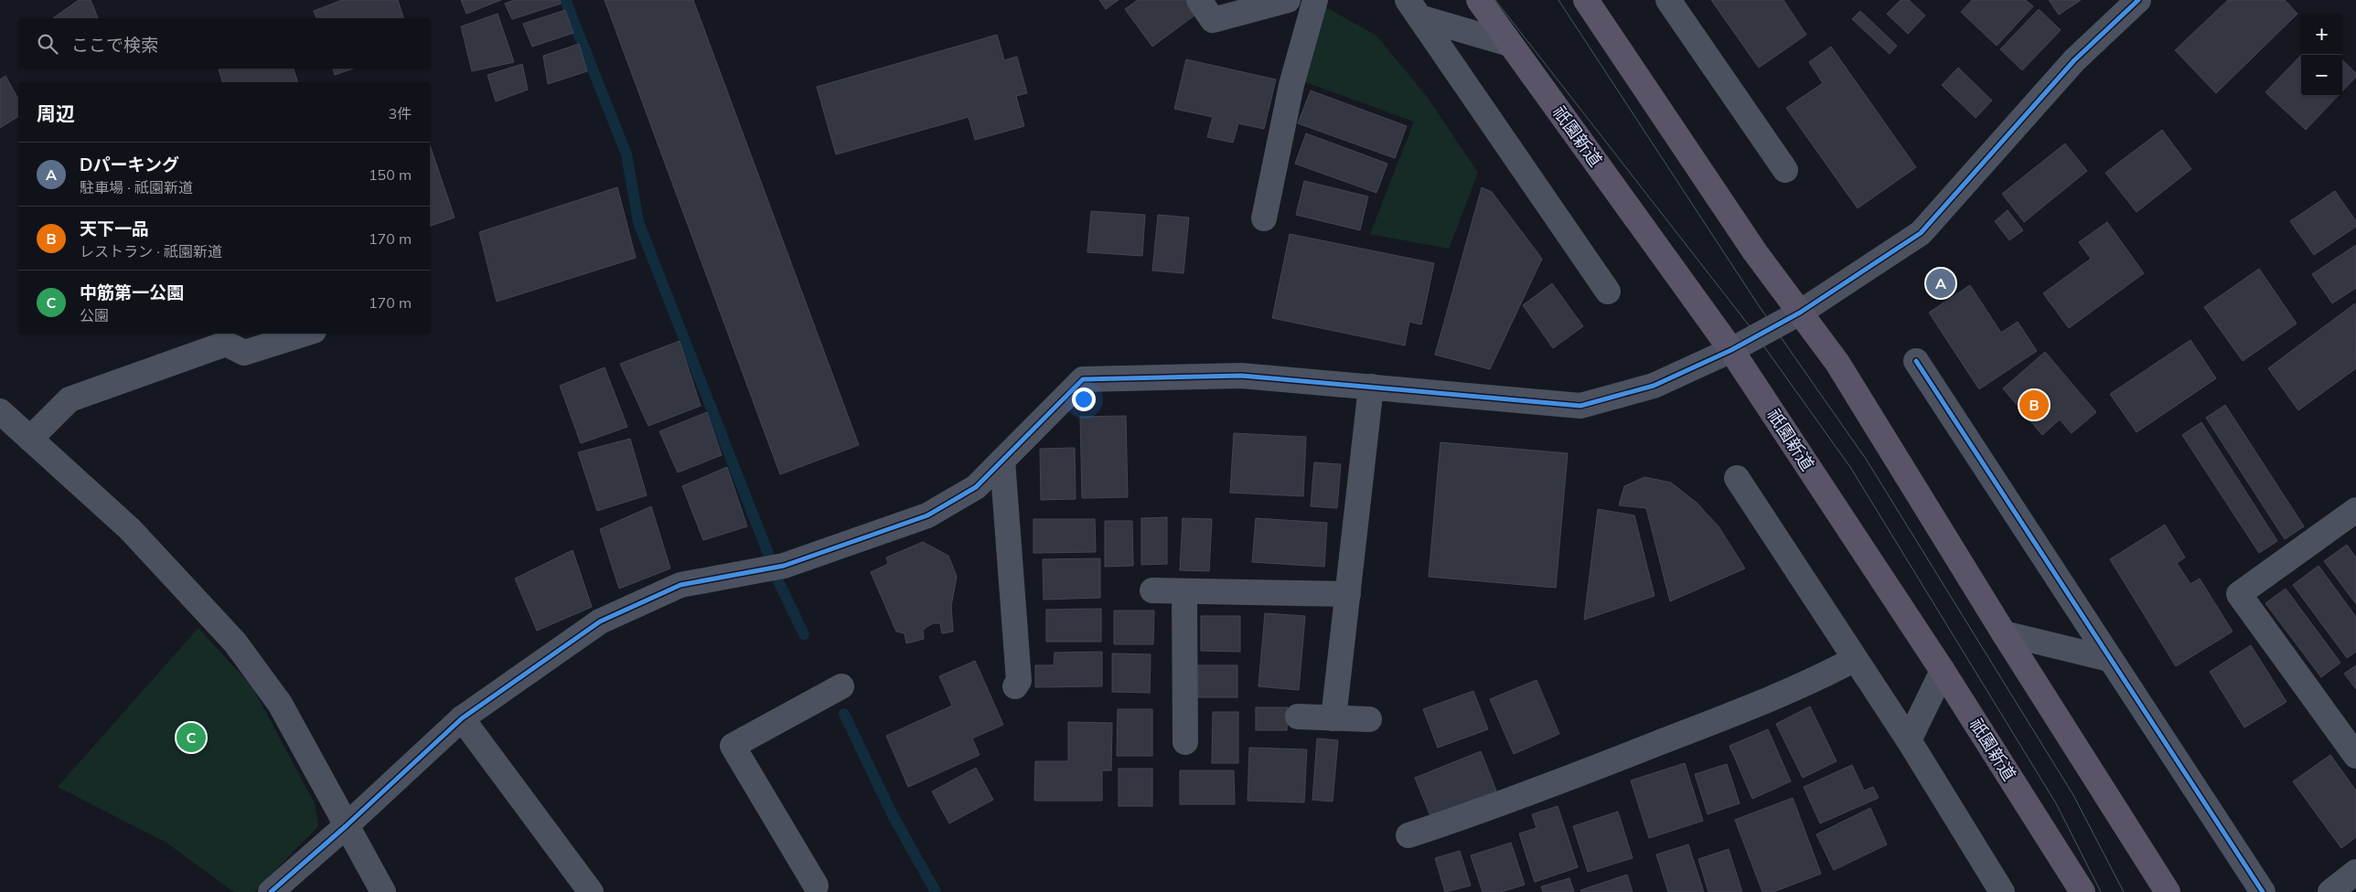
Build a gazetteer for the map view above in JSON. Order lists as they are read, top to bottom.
{
  "streets": {
    "highway": ["祇園新道"]
  },
  "page": {
    "map_buttons": ["+", "−"],
    "search": "ここで検索",
    "heading": ["周辺", "3件"],
    "list": [
      {
        "mark": "A",
        "name": "Dパーキング",
        "note": "駐車場 · 祇園新道",
        "value": "150 m"
      },
      {
        "mark": "B",
        "name": "天下一品",
        "note": "レストラン · 祇園新道",
        "value": "170 m"
      },
      {
        "mark": "C",
        "name": "中筋第一公園",
        "note": "公園",
        "value": "170 m"
      }
    ],
    "pins": ["A", "B", "C"]
  }
}
